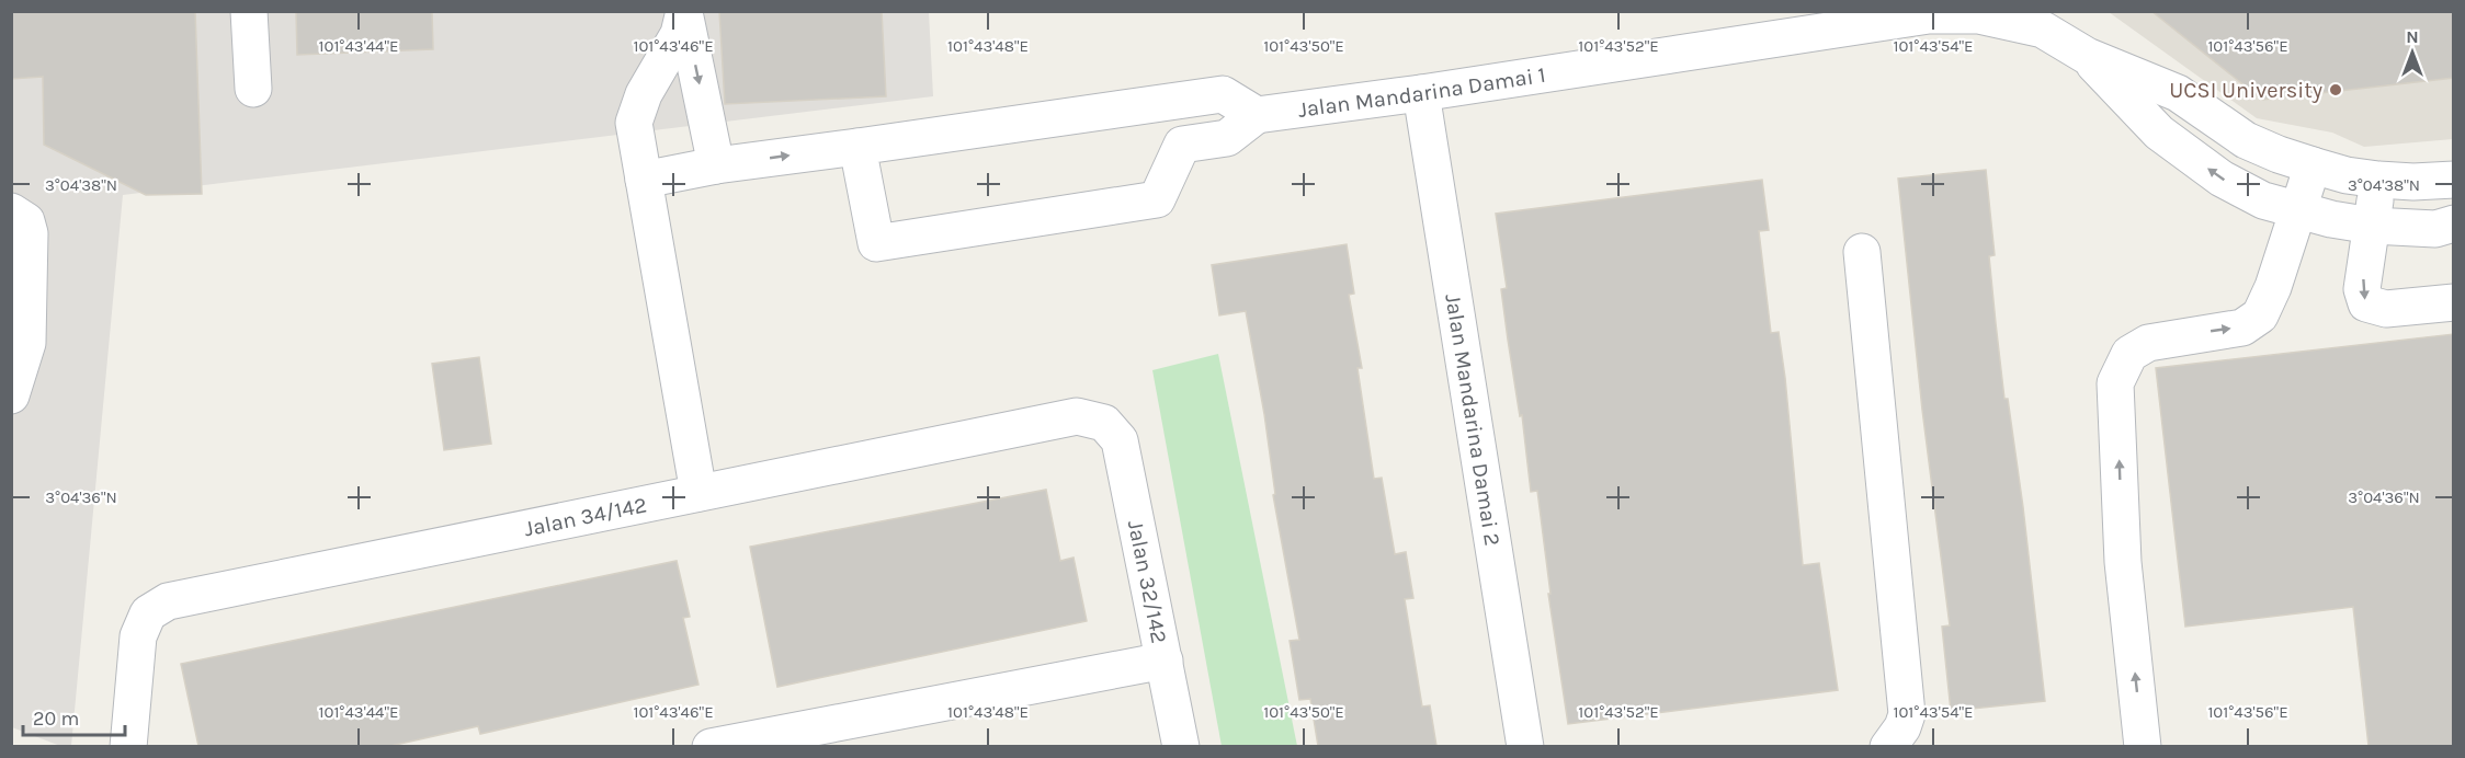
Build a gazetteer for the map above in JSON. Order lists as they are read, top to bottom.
{
  "streets": {
    "street": [
      "Jalan Mandarina Damai 1",
      "Jalan Mandarina Damai 2",
      "Jalan 34/142",
      "Jalan 32/142"
    ]
  },
  "crossings": [
    ["Jalan Mandarina Damai 1", "Jalan Mandarina Damai 2"],
    ["Jalan 34/142", "Jalan 32/142"]
  ],
  "places": ["UCSI University"],
  "scale_bar": "20 m",
  "north": "top",
  "coordinates": [
    "101°43'44\"E",
    "101°43'46\"E",
    "101°43'48\"E",
    "101°43'50\"E",
    "101°43'52\"E",
    "101°43'54\"E",
    "101°43'56\"E",
    "3°04'38\"N",
    "3°04'36\"N"
  ]
}
